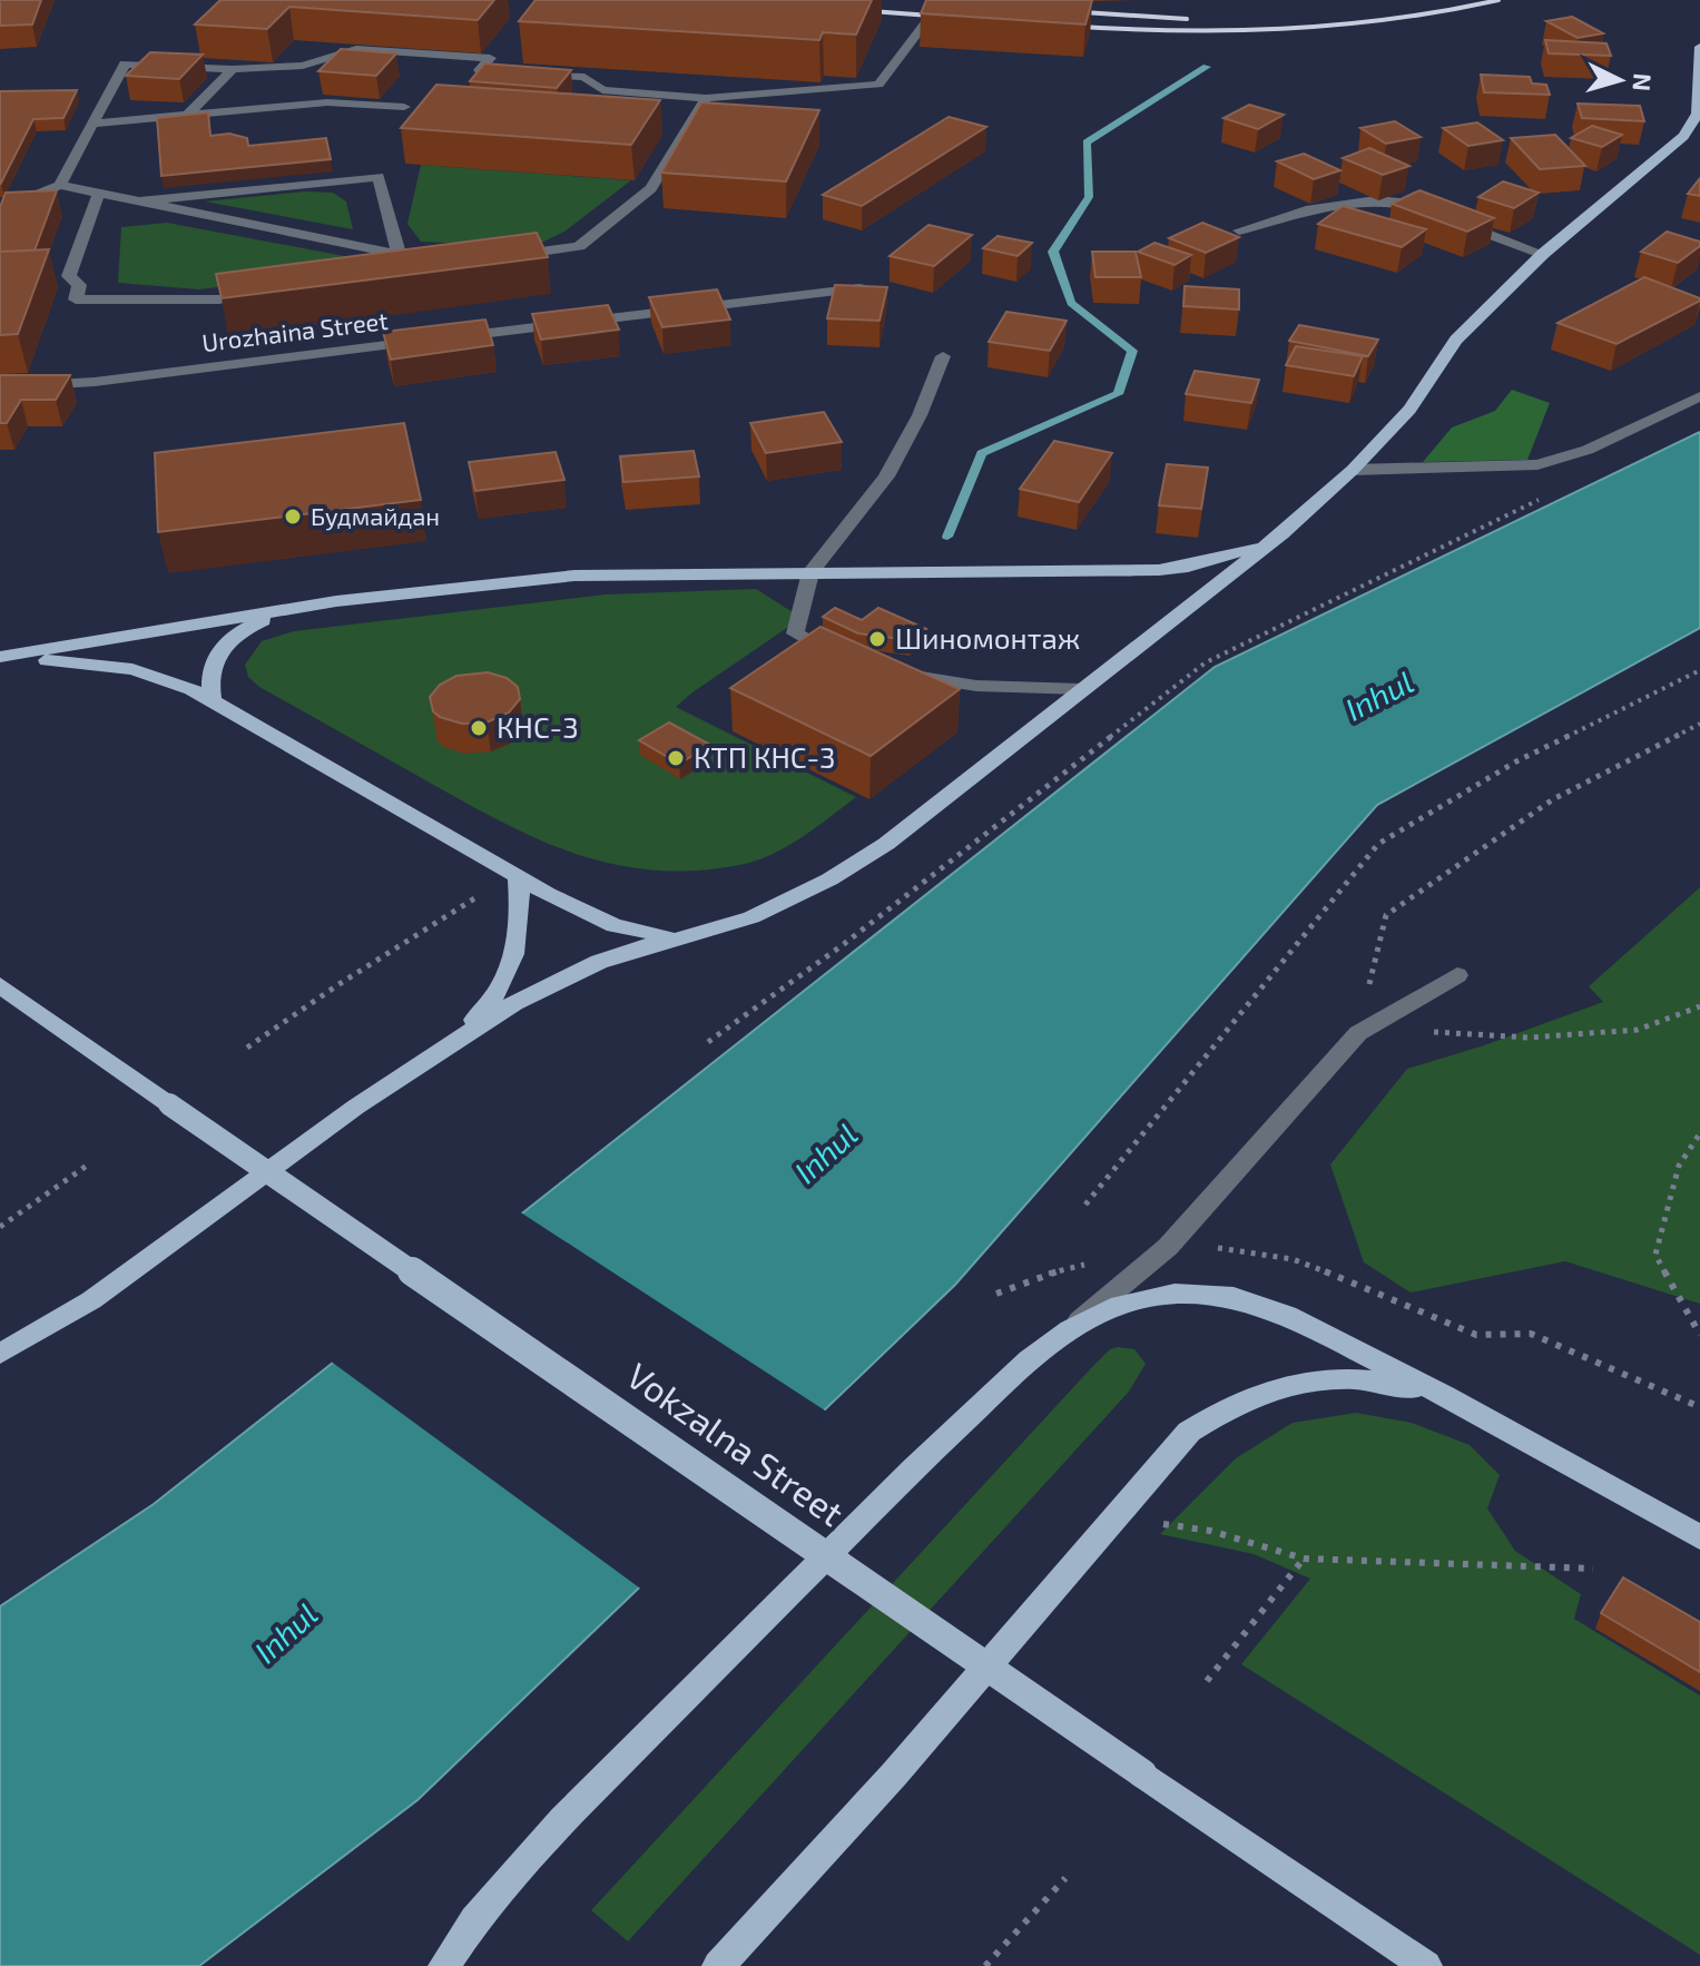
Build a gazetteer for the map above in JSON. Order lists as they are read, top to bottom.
{
  "streets": {
    "main road": ["Vokzalna Street"],
    "street": ["Urozhaina Street"]
  },
  "water": ["Inhul"],
  "places": [
    "Будмайдан",
    "Шиномонтаж",
    "КНС-3",
    "КТП КНС-3"
  ],
  "north": "right"
}
